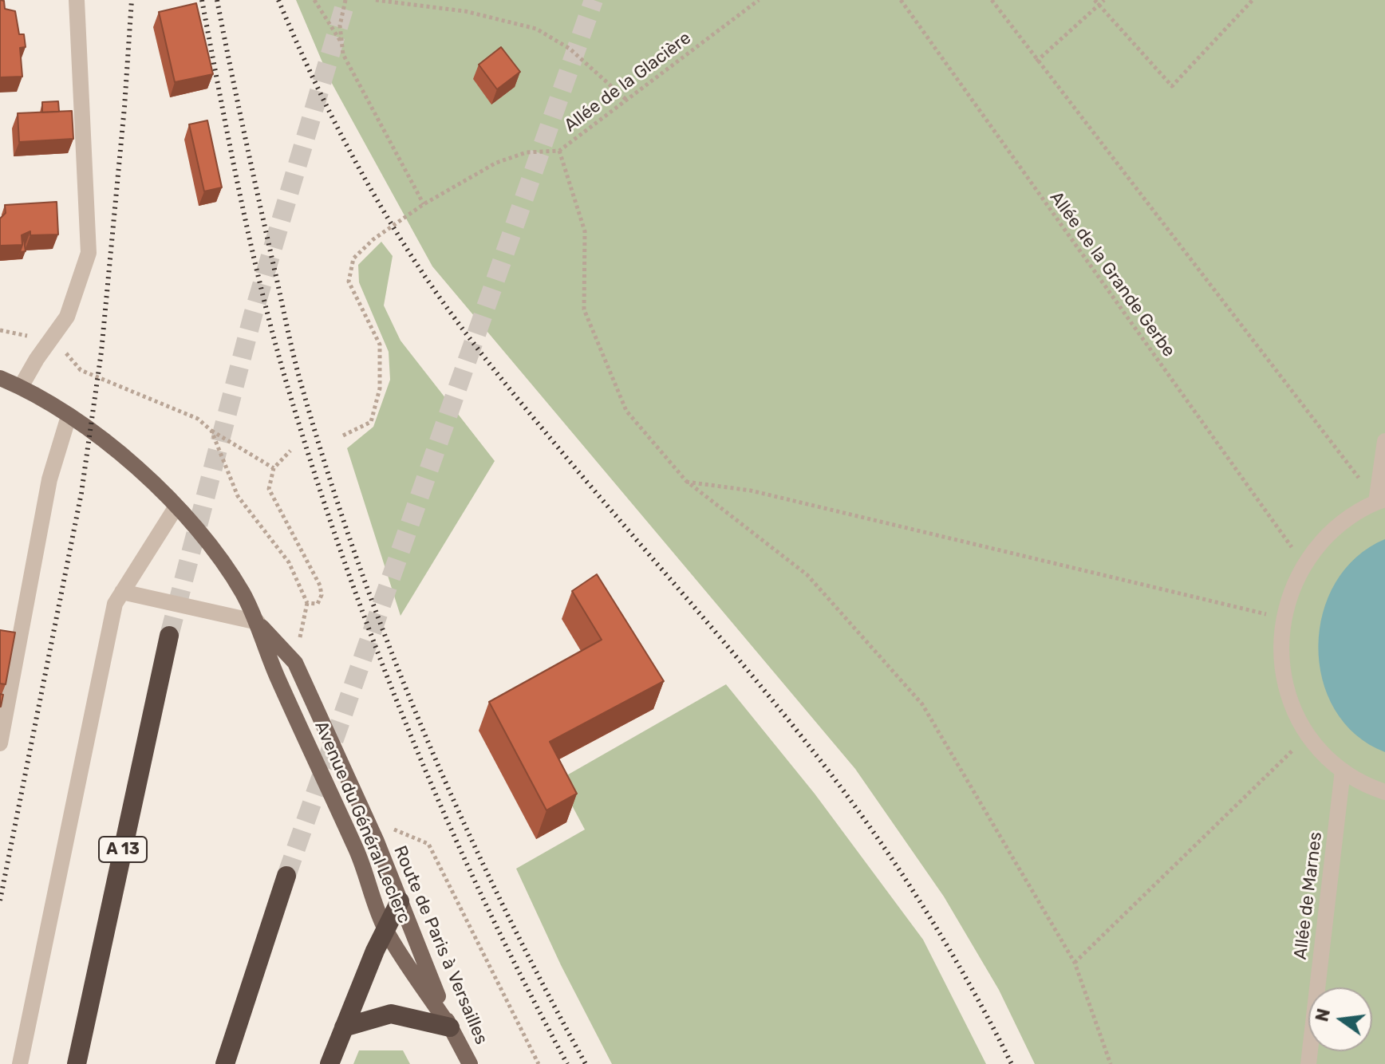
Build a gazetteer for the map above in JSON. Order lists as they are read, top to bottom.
{
  "streets": {
    "highway": ["A 13"],
    "main road": ["Avenue du Général Leclerc", "Route de Paris à Versailles"],
    "street": ["Allée de Marnes"],
    "path": ["Allée de la Glacière", "Allée de la Grande Gerbe"]
  },
  "crossings": [
    ["Avenue du Général Leclerc", "Route de Paris à Versailles"]
  ],
  "north": "left"
}
